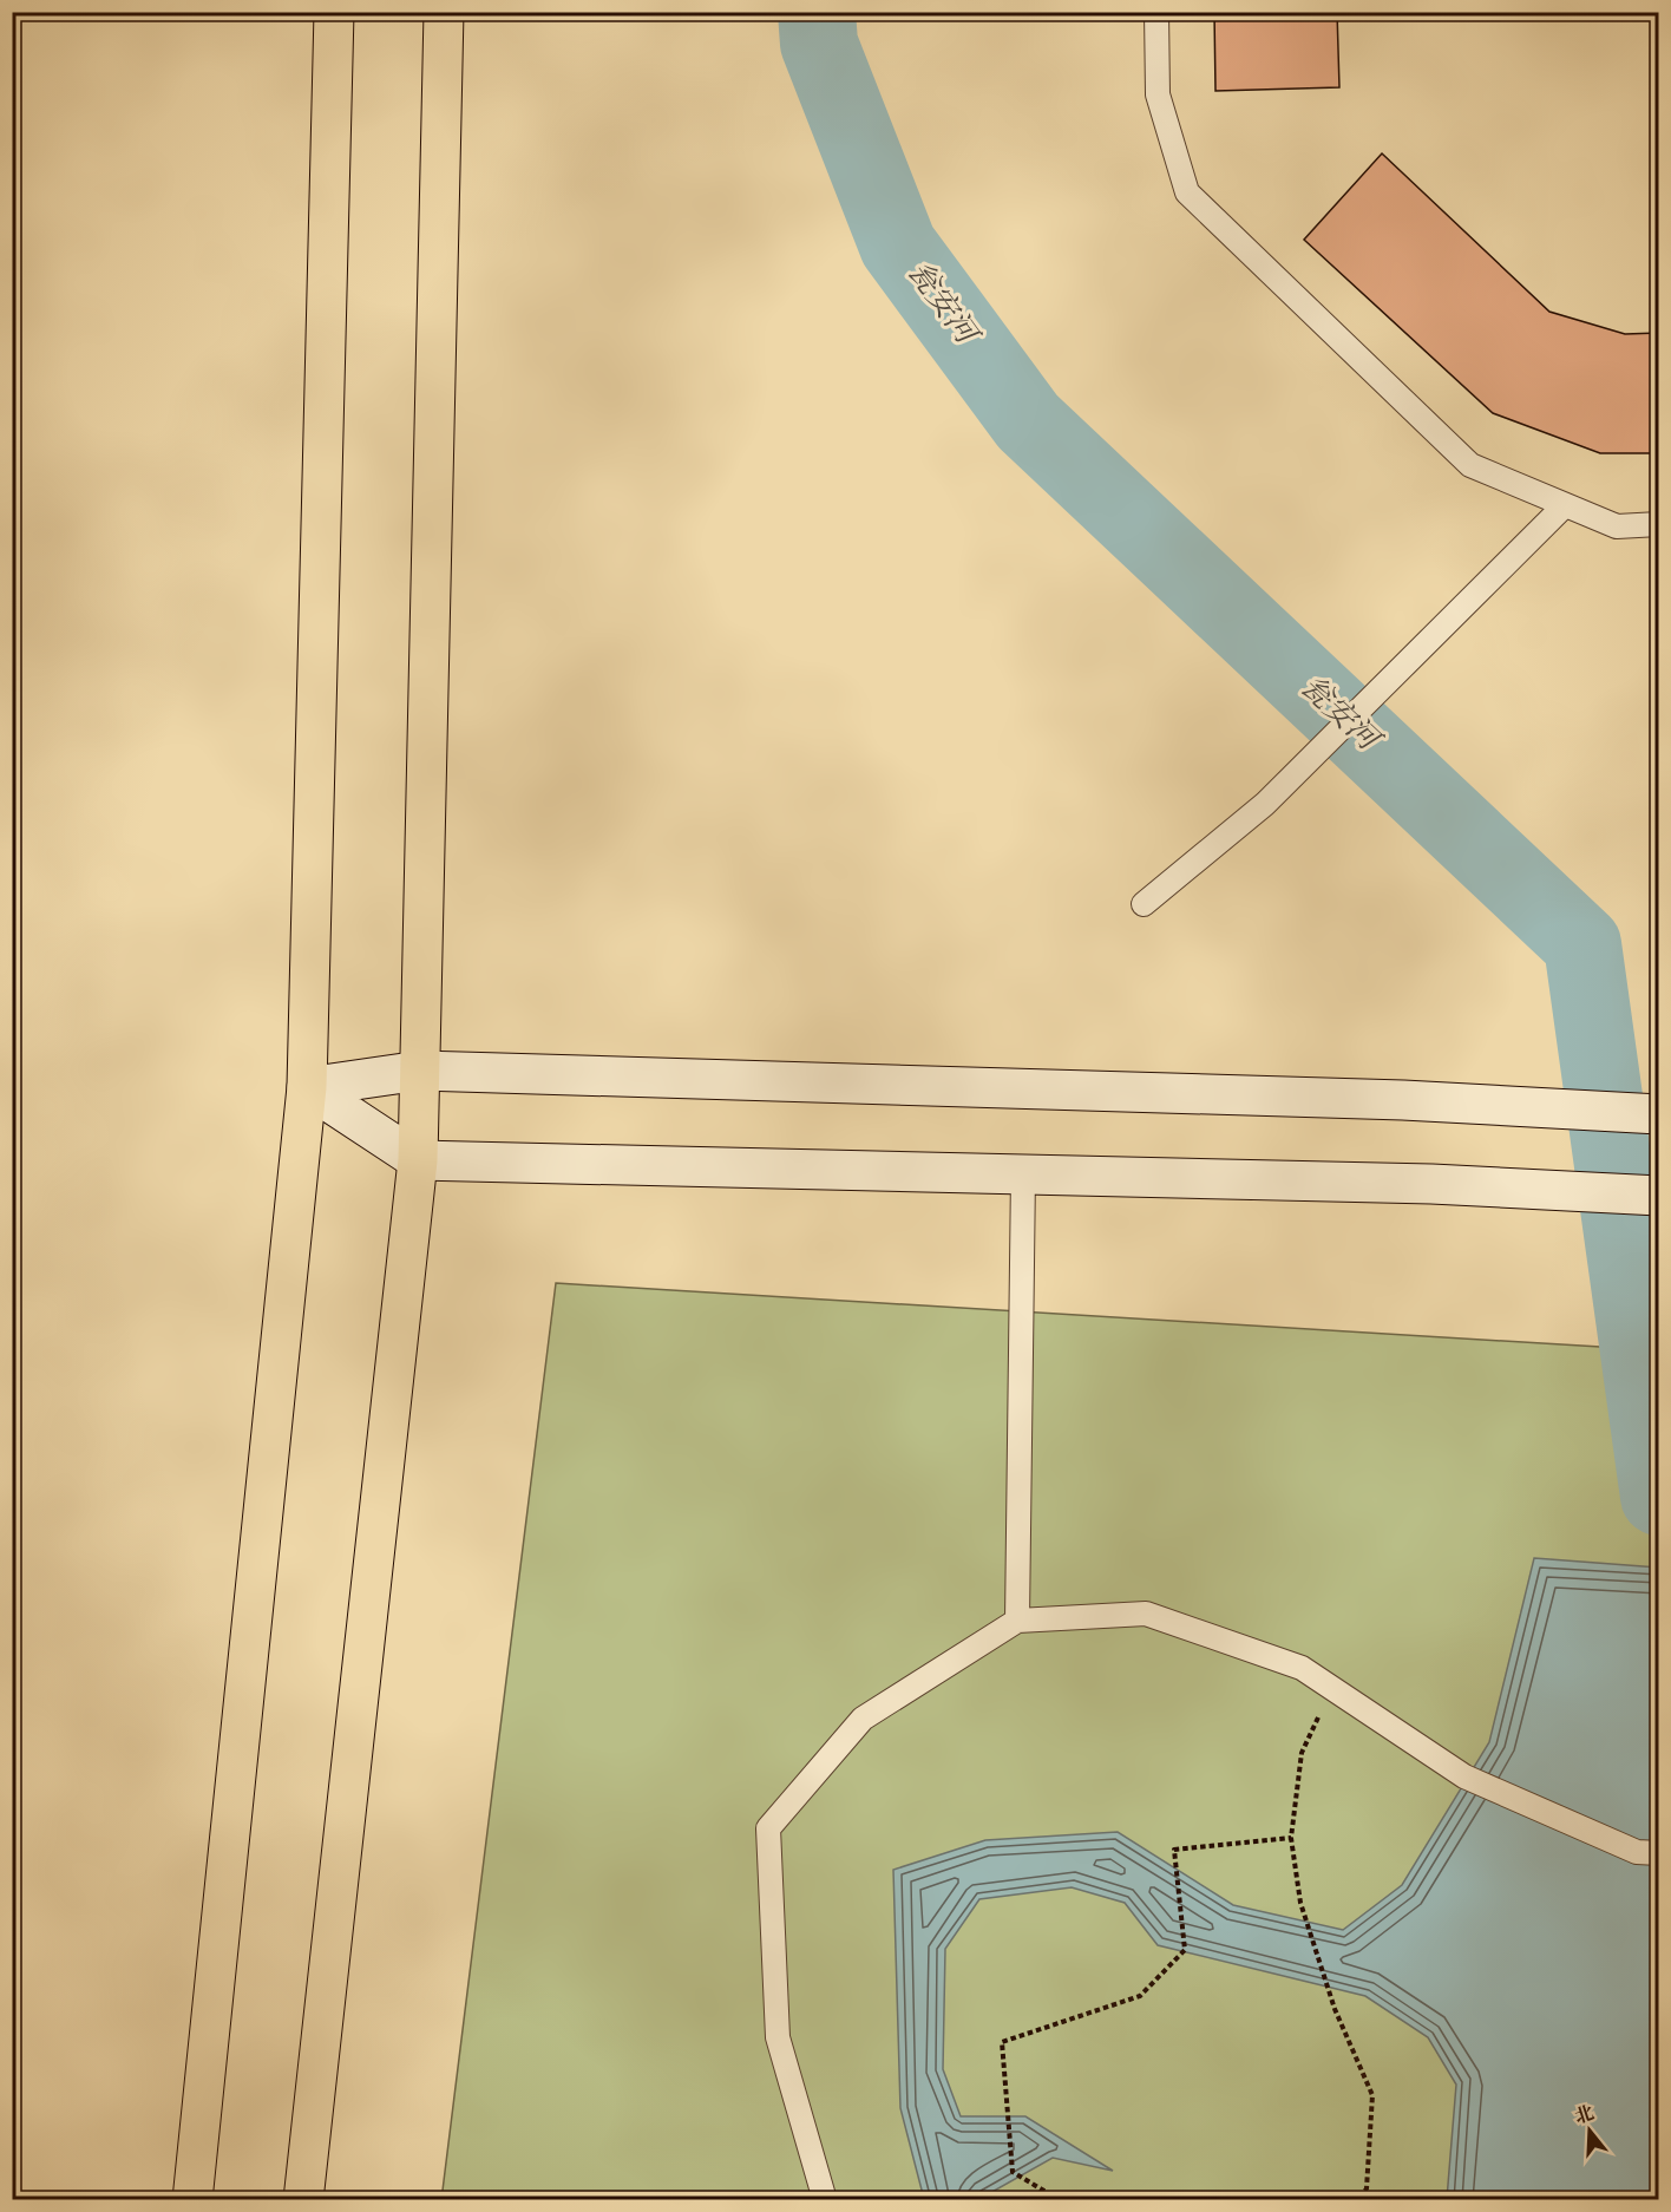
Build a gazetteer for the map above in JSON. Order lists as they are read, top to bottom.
{
  "water": ["瓮安河"],
  "north": "top"
}
